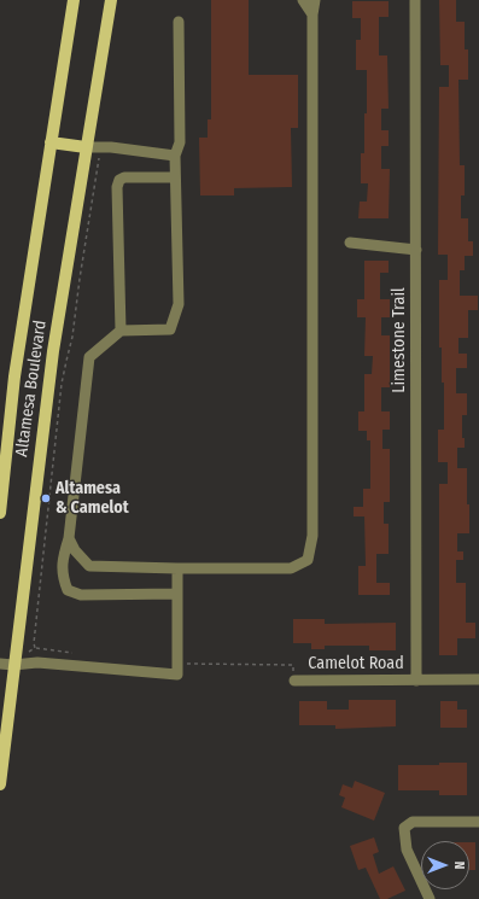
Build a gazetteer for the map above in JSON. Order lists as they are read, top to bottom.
{
  "streets": {
    "main road": ["Altamesa Boulevard"],
    "street": ["Limestone Trail", "Camelot Road"]
  },
  "crossings": [
    ["Limestone Trail", "Camelot Road"]
  ],
  "places": ["Altamesa & Camelot"],
  "north": "right"
}
